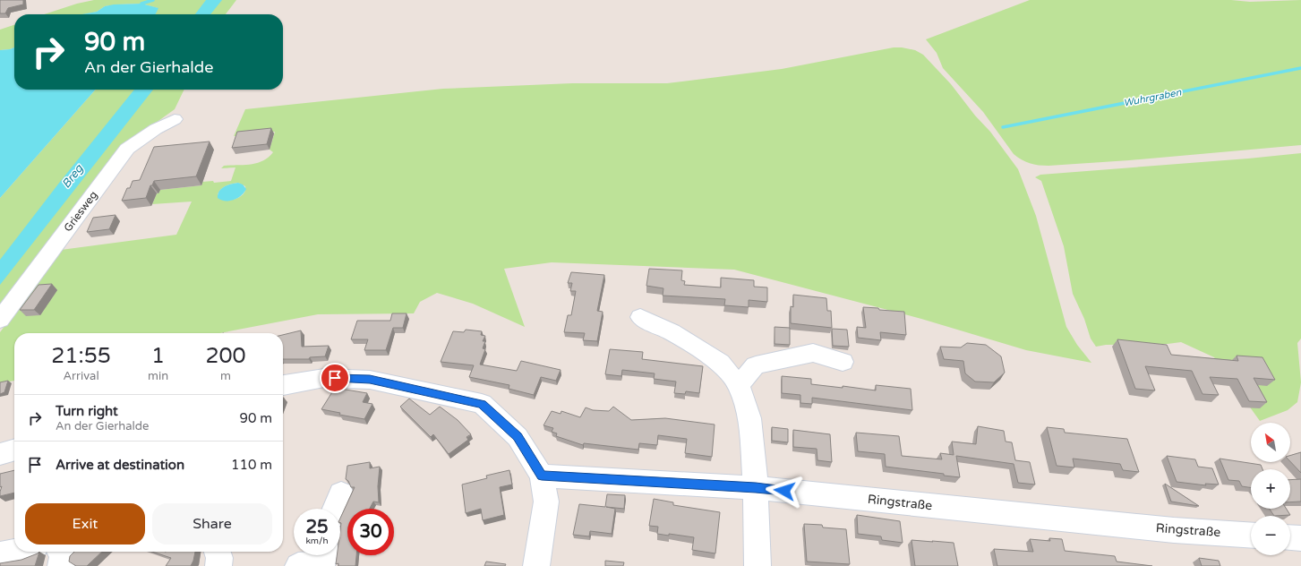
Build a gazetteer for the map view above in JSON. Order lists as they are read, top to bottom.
{
  "streets": {
    "street": ["Griesweg", "Ringstraße"]
  },
  "water": ["Wuhrgraben", "Breg"],
  "north": "top left",
  "page": {
    "turn": ["90 m", "An der Gierhalde"],
    "eta": [
      "21:55",
      "Arrival",
      "1",
      "min",
      "200",
      "m"
    ],
    "list": [
      {
        "name": "Turn right",
        "note": "An der Gierhalde",
        "value": "90 m"
      },
      {
        "name": "Arrive at destination",
        "value": "110 m"
      }
    ],
    "map_buttons": ["+", "−"],
    "buttons": ["Exit", "Share"],
    "speed": "25 km/h",
    "limit": "30"
  }
}
